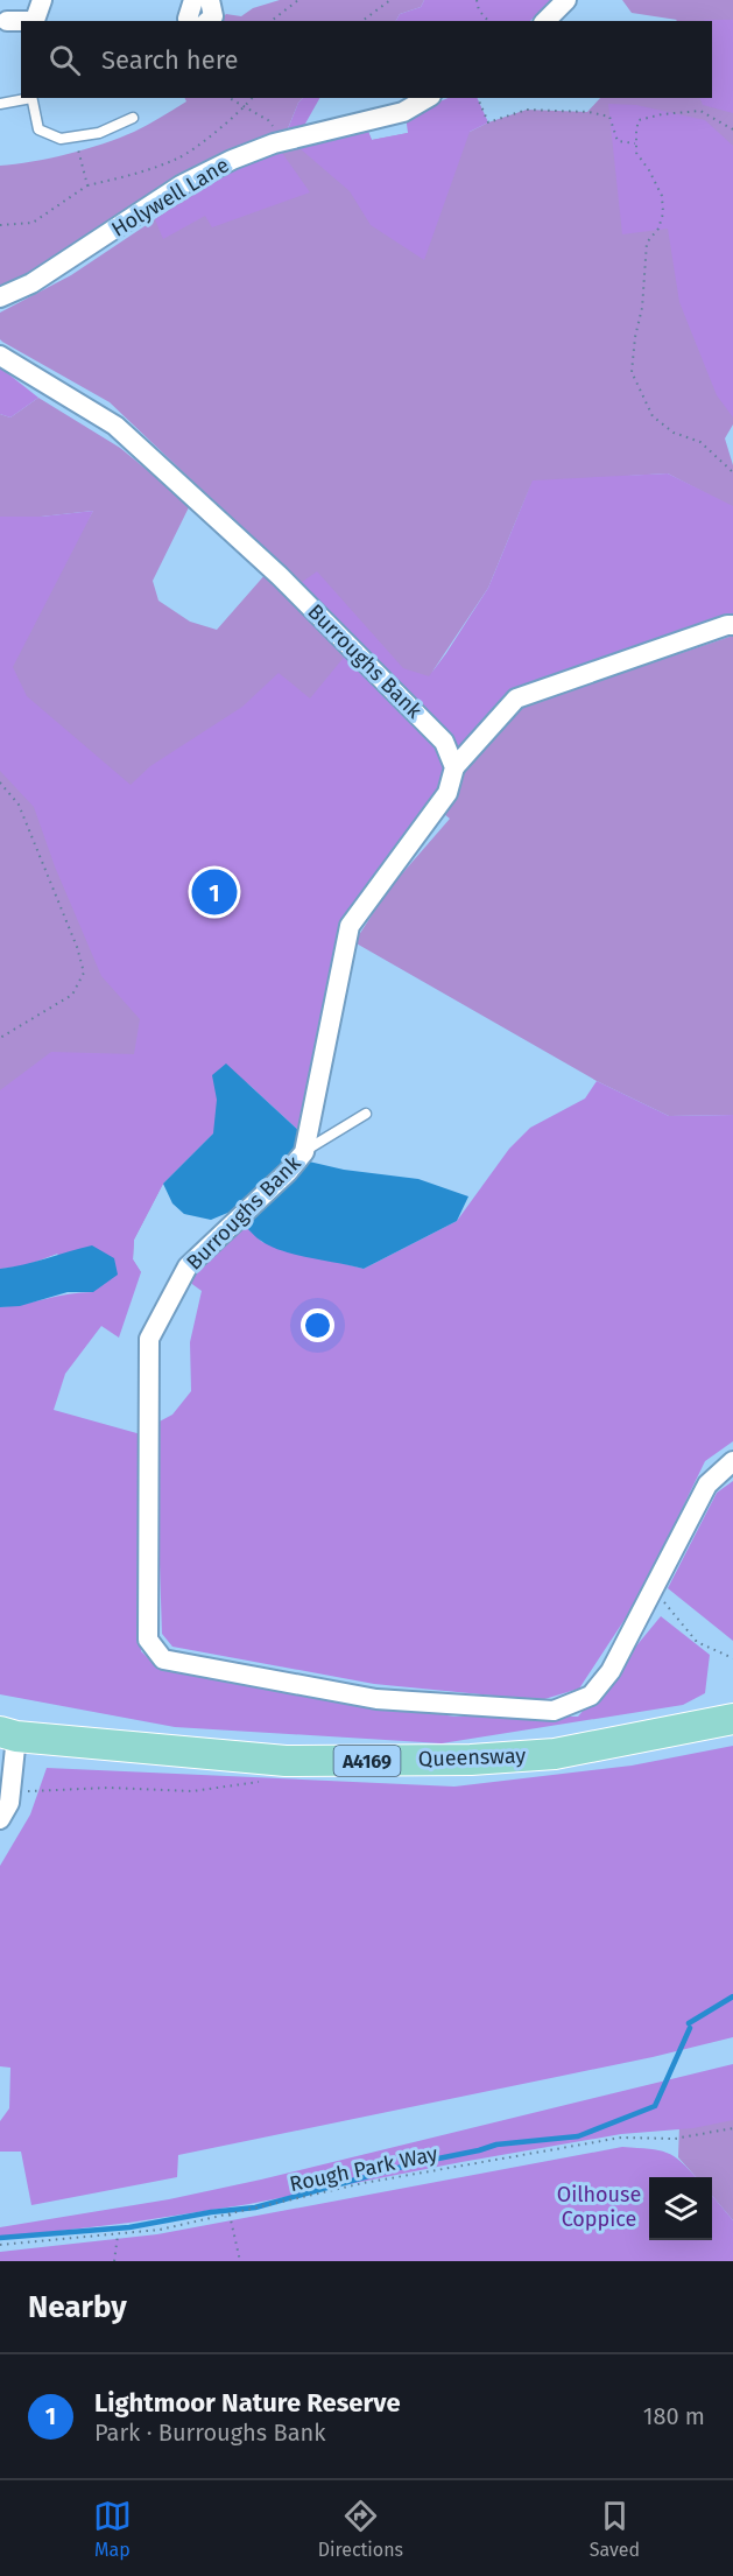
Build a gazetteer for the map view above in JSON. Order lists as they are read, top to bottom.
{
  "streets": {
    "main road": ["Queensway", "A4169"],
    "street": ["Holywell Lane", "Burroughs Bank"],
    "path": ["Rough Park Way"]
  },
  "parks": ["Oilhouse Coppice"],
  "page": {
    "search": "Search here",
    "pins": "1",
    "heading": "Nearby",
    "list": [
      {
        "mark": "1",
        "name": "Lightmoor Nature Reserve",
        "note": "Park · Burroughs Bank",
        "value": "180 m"
      }
    ],
    "nav": ["Map", "Directions", "Saved"]
  }
}
